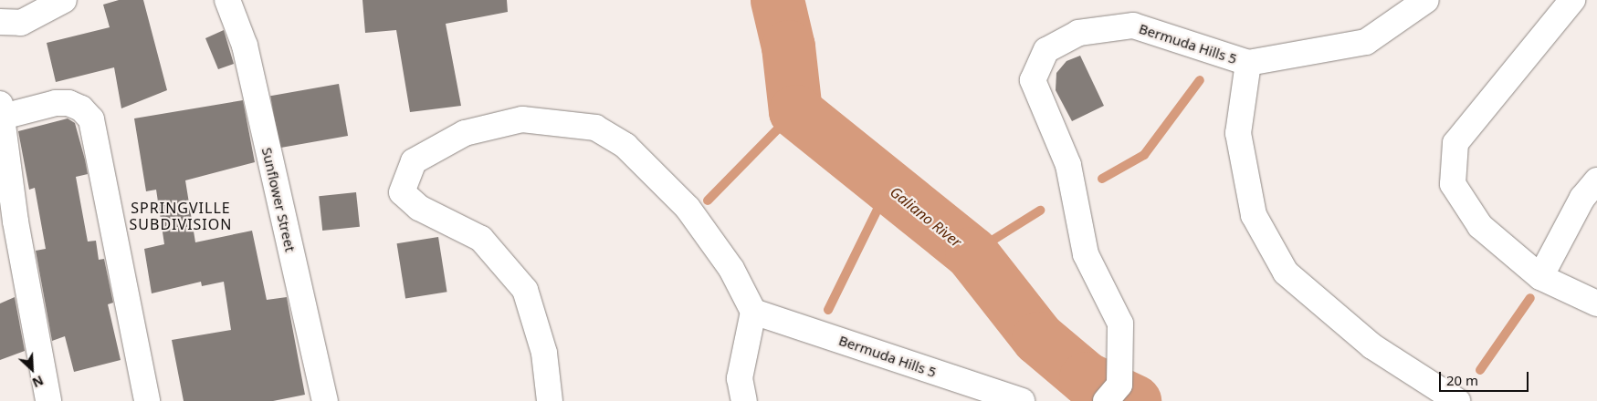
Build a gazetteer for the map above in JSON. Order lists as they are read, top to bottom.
{
  "streets": {
    "street": ["Bermuda Hills 5", "Sunflower Street"]
  },
  "districts": ["SPRINGVILLE SUBDIVISION"],
  "water": ["Galiano River"],
  "scale_bar": "20 m",
  "north": "bottom right"
}
